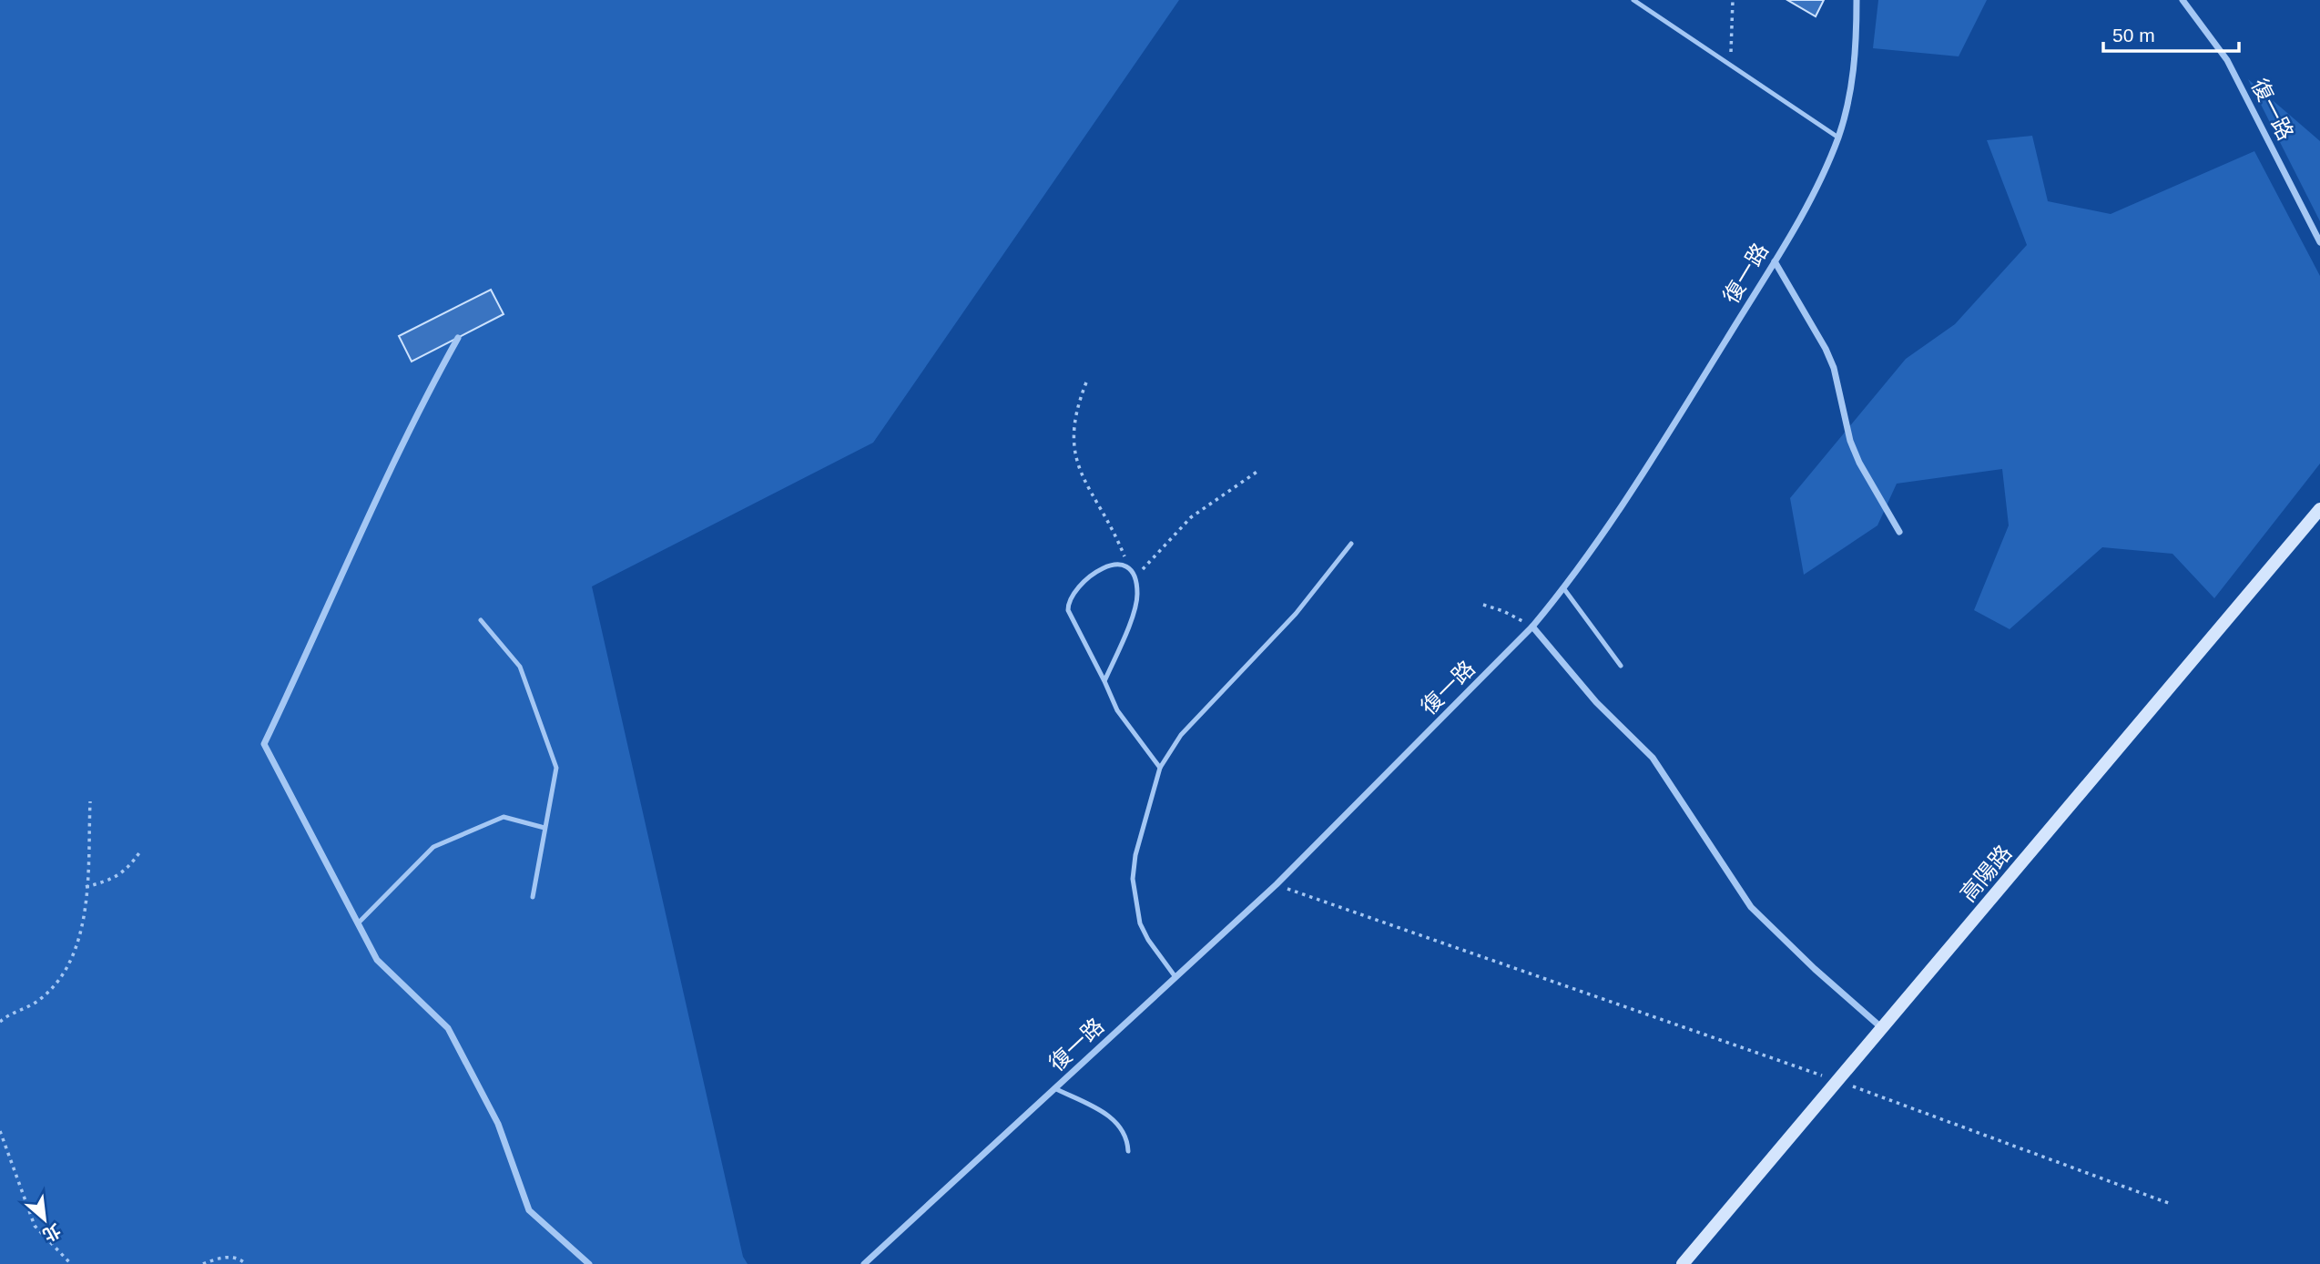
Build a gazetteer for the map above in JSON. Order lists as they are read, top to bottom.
{
  "streets": {
    "street": ["復一路", "高陽路"]
  },
  "scale_bar": "50 m",
  "north": "bottom right"
}
